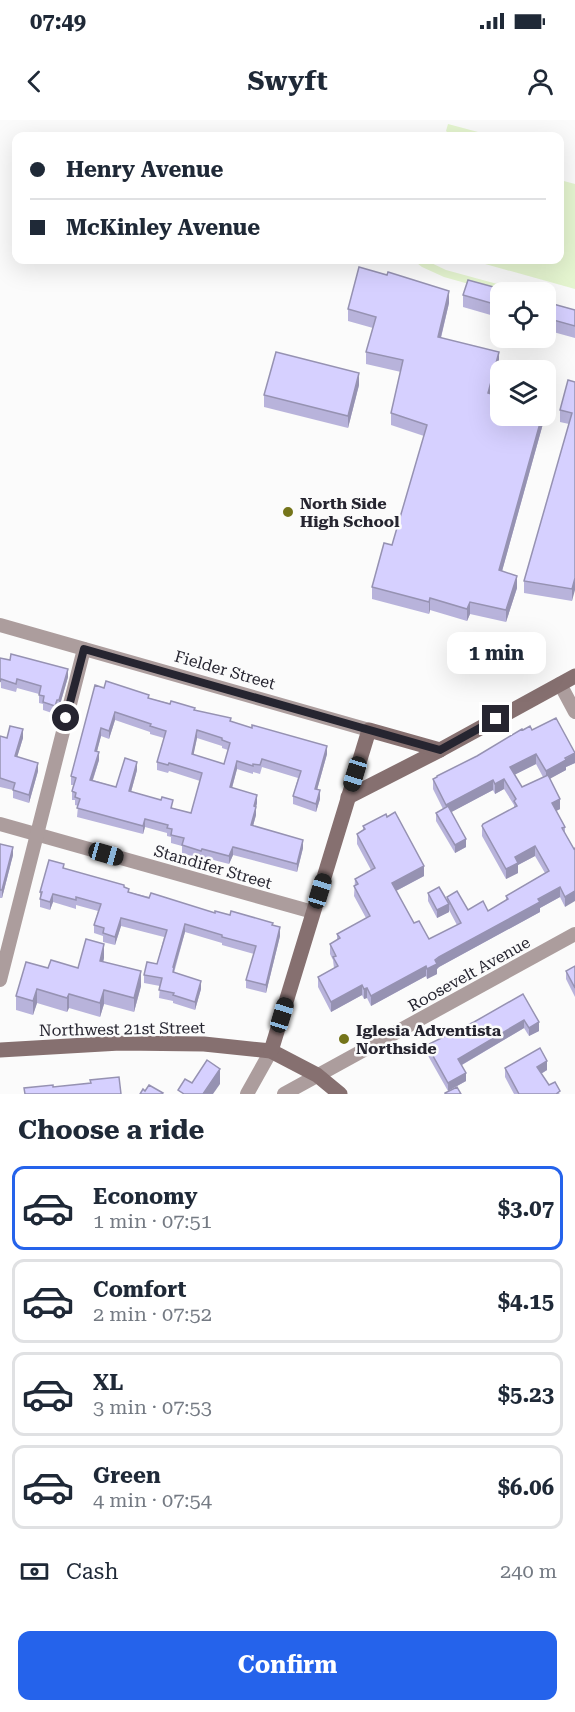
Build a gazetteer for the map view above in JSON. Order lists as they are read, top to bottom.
{
  "streets": {
    "street": [
      "Fielder Street",
      "Standifer Street",
      "Roosevelt Avenue",
      "Northwest 21st Street"
    ]
  },
  "crossings": [
    ["Roosevelt Avenue", "Northwest 21st Street"]
  ],
  "places": ["North Side High School", "Iglesia Adventista Northside"],
  "page": {
    "status": "07:49",
    "header": "Swyft",
    "banner": ["Henry Avenue", "McKinley Avenue"],
    "bubble": "1 min",
    "heading": "Choose a ride",
    "list": [
      {
        "name": "Economy",
        "note": "1 min · 07:51",
        "value": "$3.07"
      },
      {
        "name": "Comfort",
        "note": "2 min · 07:52",
        "value": "$4.15"
      },
      {
        "name": "XL",
        "note": "3 min · 07:53",
        "value": "$5.23"
      },
      {
        "name": "Green",
        "note": "4 min · 07:54",
        "value": "$6.06"
      }
    ],
    "pay": ["Cash", "240 m"],
    "buttons": "Confirm"
  }
}
